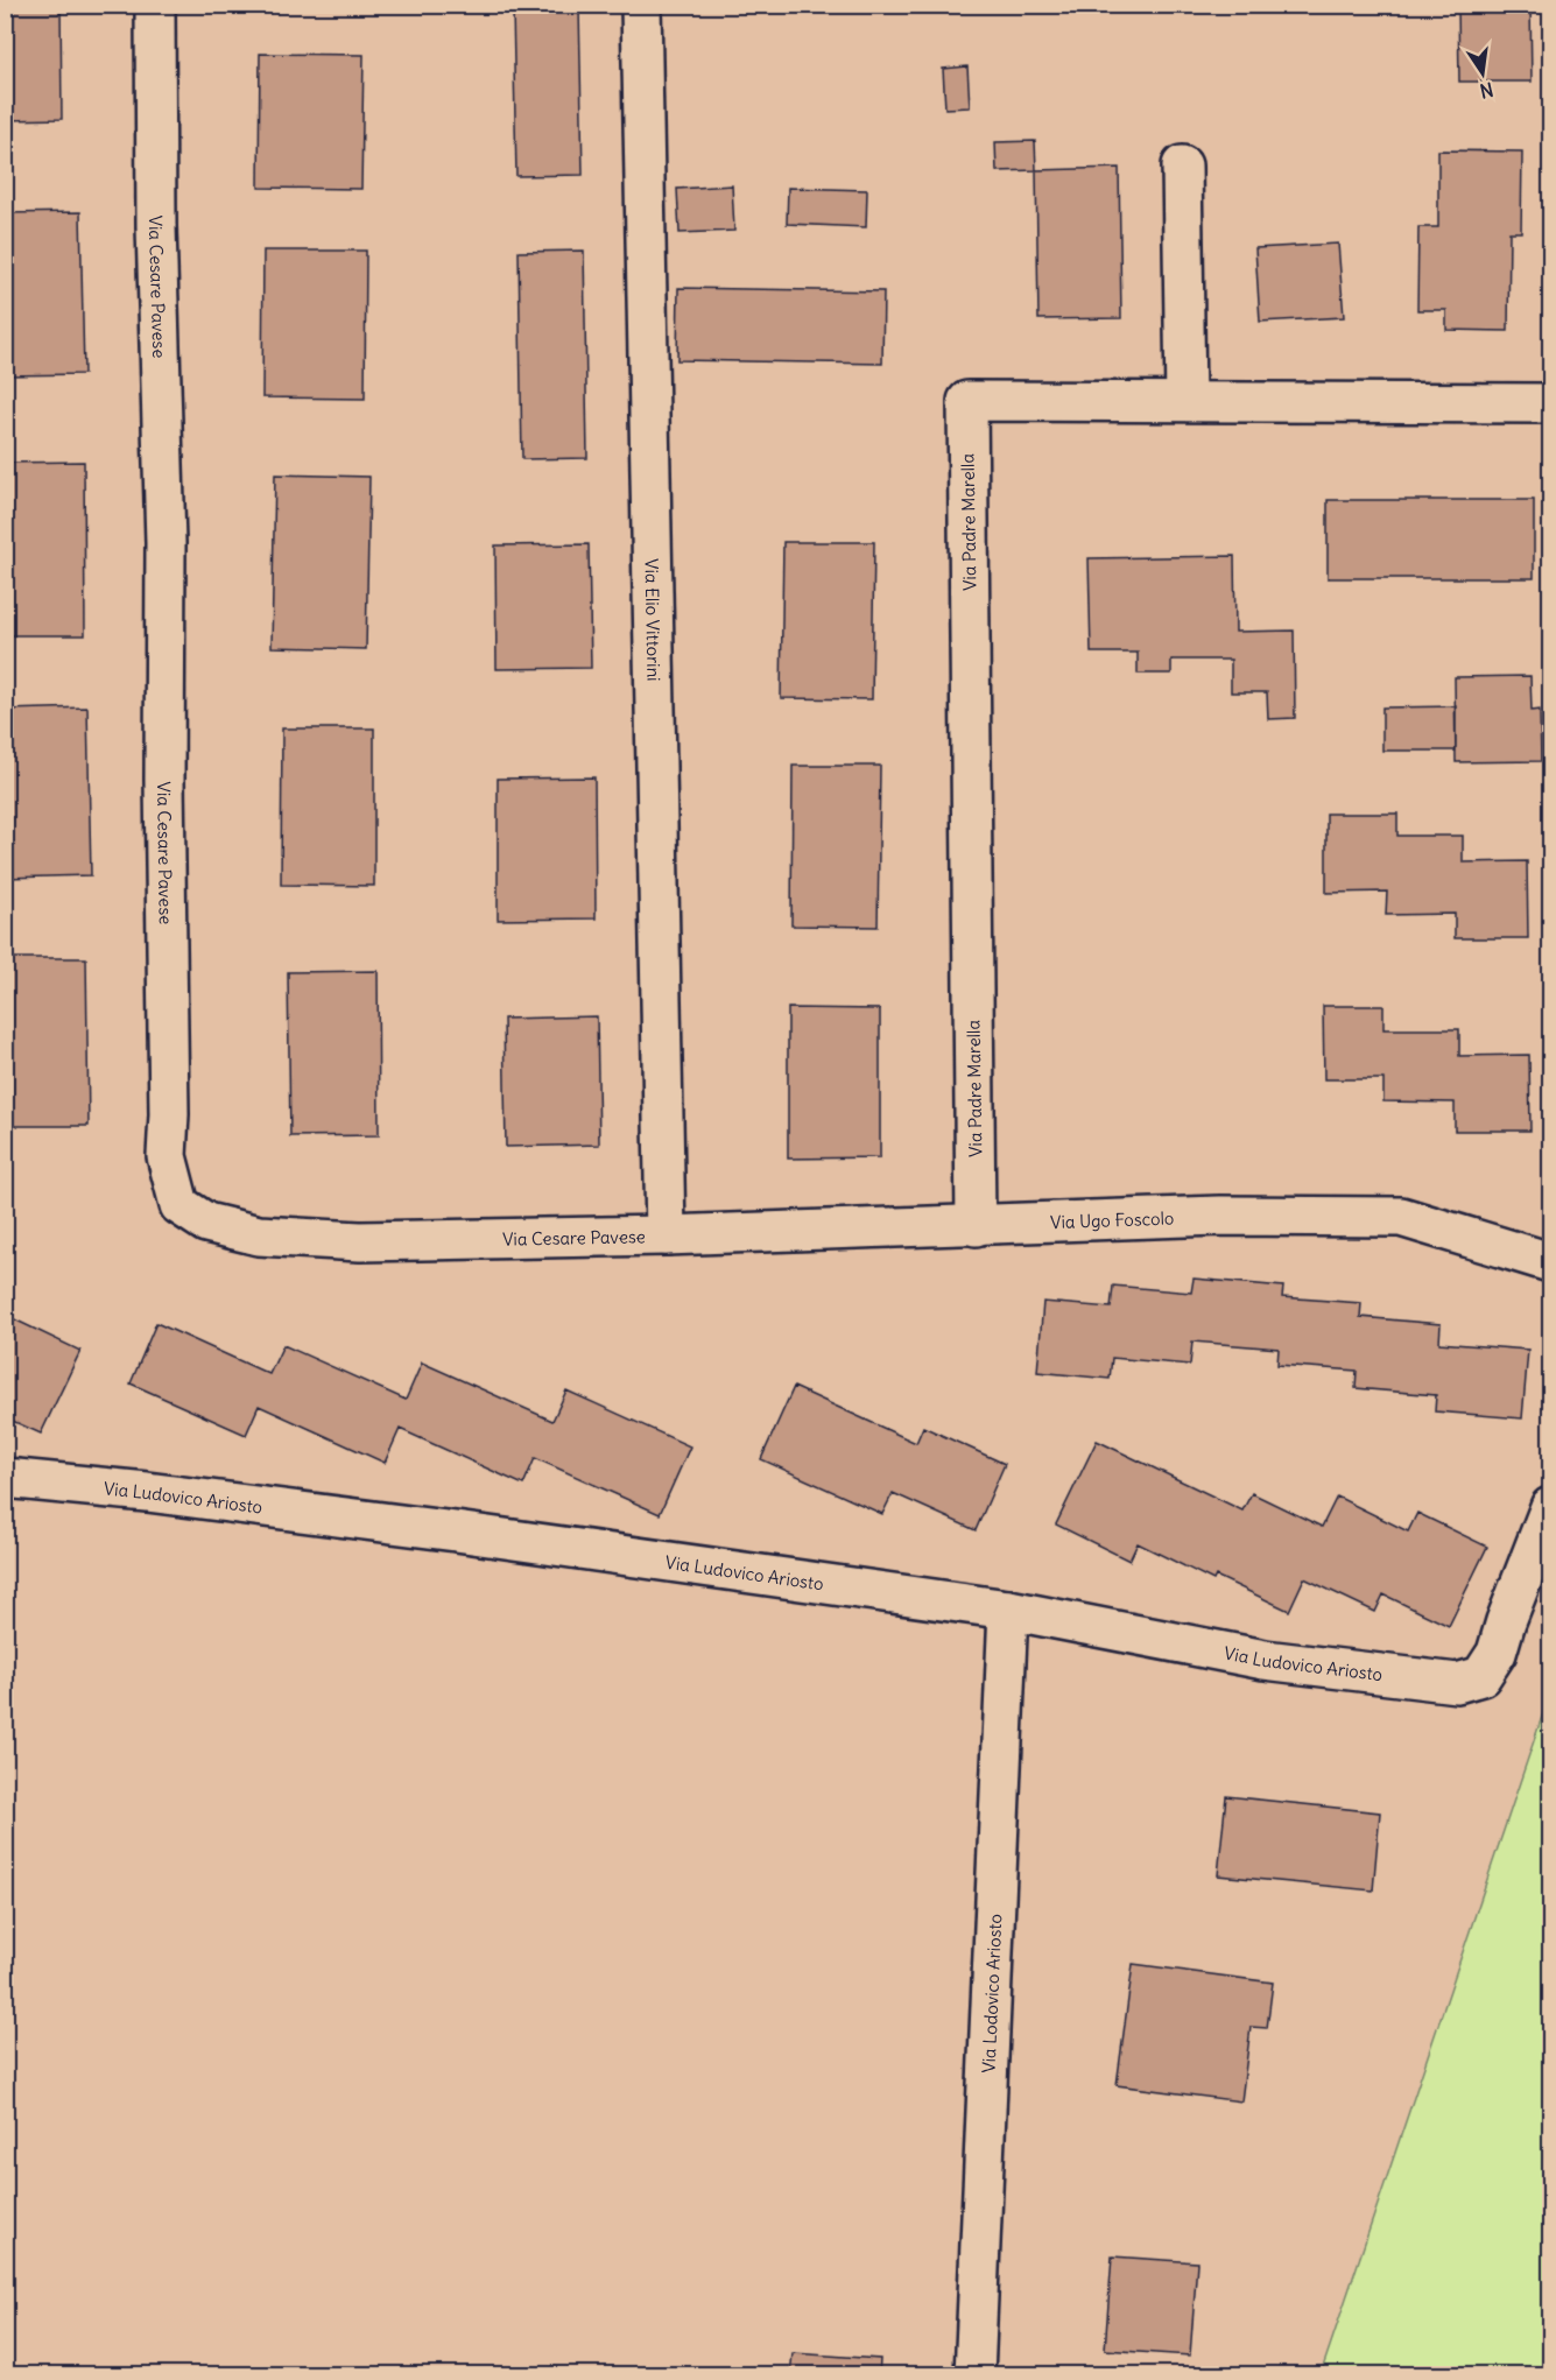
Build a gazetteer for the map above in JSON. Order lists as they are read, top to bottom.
{
  "streets": {
    "street": [
      "Via Cesare Pavese",
      "Via Padre Marella",
      "Via Elio Vittorini",
      "Via Ugo Foscolo",
      "Via Ludovico Ariosto",
      "Via Lodovico Ariosto"
    ]
  },
  "crossings": [
    ["Via Cesare Pavese", "Via Elio Vittorini"],
    ["Via Cesare Pavese", "Via Ugo Foscolo"],
    ["Via Padre Marella", "Via Ugo Foscolo"],
    ["Via Elio Vittorini", "Via Ugo Foscolo"],
    ["Via Ludovico Ariosto", "Via Lodovico Ariosto"]
  ],
  "north": "bottom"
}
